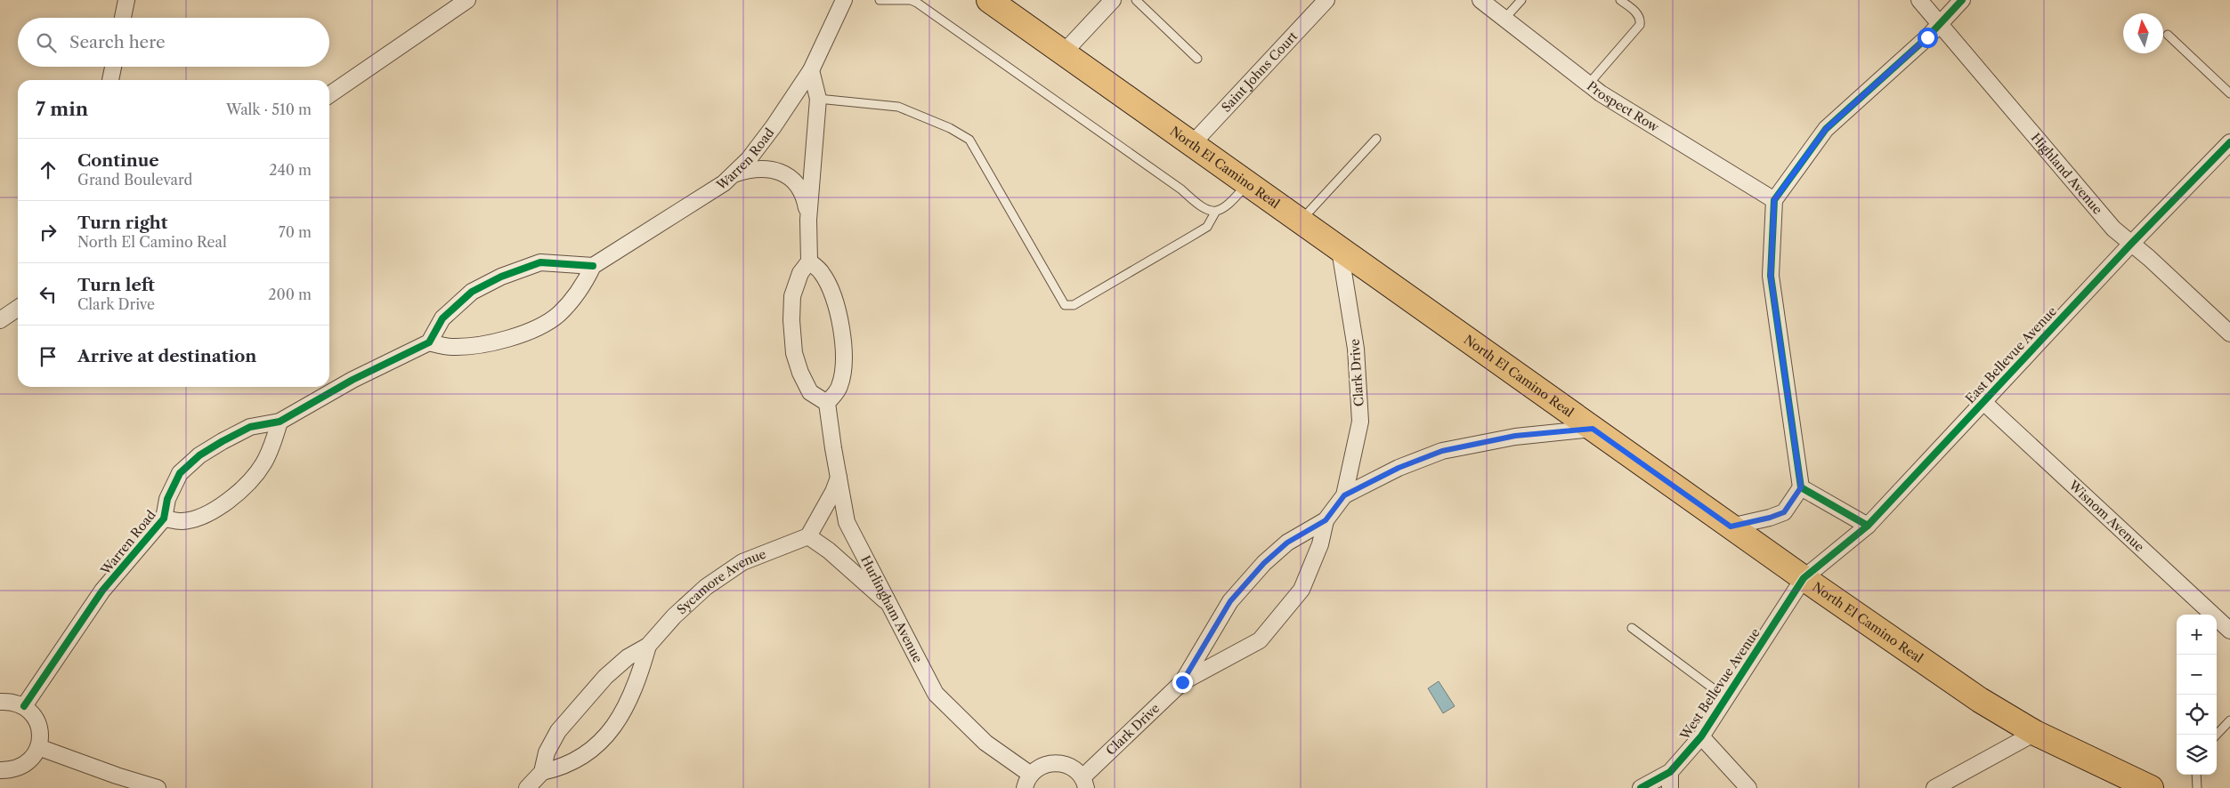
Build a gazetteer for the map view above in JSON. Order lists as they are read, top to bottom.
{
  "streets": {
    "main road": ["North El Camino Real"],
    "street": [
      "Saint Johns Court",
      "Prospect Row",
      "Warren Road",
      "Highland Avenue",
      "East Bellevue Avenue",
      "Clark Drive",
      "Wisnom Avenue",
      "Sycamore Avenue",
      "Hurlingham Avenue",
      "West Bellevue Avenue"
    ]
  },
  "crossings": [
    ["Saint Johns Court", "North El Camino Real"],
    ["North El Camino Real", "East Bellevue Avenue"],
    ["North El Camino Real", "Clark Drive"],
    ["North El Camino Real", "West Bellevue Avenue"],
    ["Highland Avenue", "East Bellevue Avenue"],
    ["East Bellevue Avenue", "Wisnom Avenue"],
    ["East Bellevue Avenue", "West Bellevue Avenue"],
    ["Clark Drive", "Hurlingham Avenue"]
  ],
  "north": "top",
  "page": {
    "search": "Search here",
    "heading": ["7 min", "Walk · 510 m"],
    "list": [
      ["Continue", "Grand Boulevard", "240 m"],
      ["Turn right", "North El Camino Real", "70 m"],
      ["Turn left", "Clark Drive", "200 m"],
      "Arrive at destination"
    ],
    "map_buttons": ["+", "−"]
  }
}
